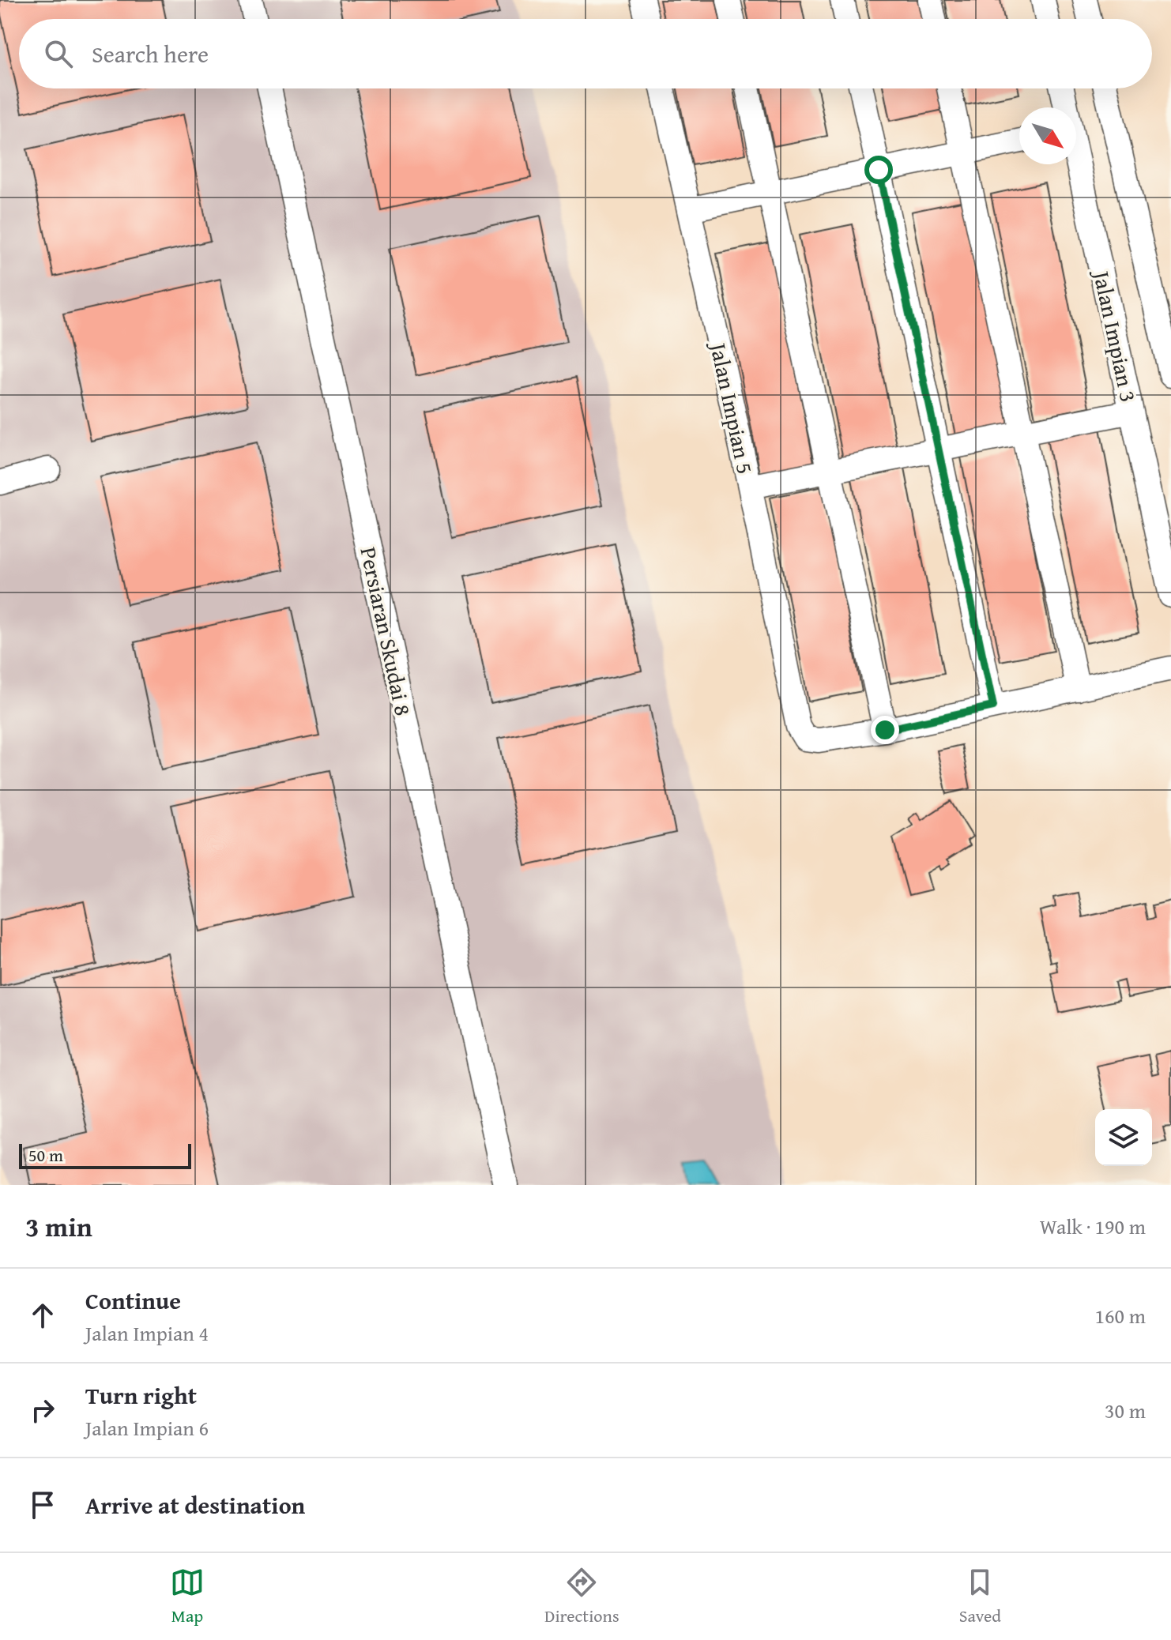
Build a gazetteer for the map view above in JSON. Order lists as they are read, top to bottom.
{
  "streets": {
    "street": ["Jalan Impian 3", "Jalan Impian 5", "Persiaran Skudai 8"]
  },
  "scale_bar": "50 m",
  "north": "bottom right",
  "page": {
    "search": "Search here",
    "scale": "50 m",
    "heading": ["3 min", "Walk · 190 m"],
    "list": [
      ["Continue", "Jalan Impian 4", "160 m"],
      ["Turn right", "Jalan Impian 6", "30 m"],
      "Arrive at destination"
    ],
    "nav": ["Map", "Directions", "Saved"]
  }
}
